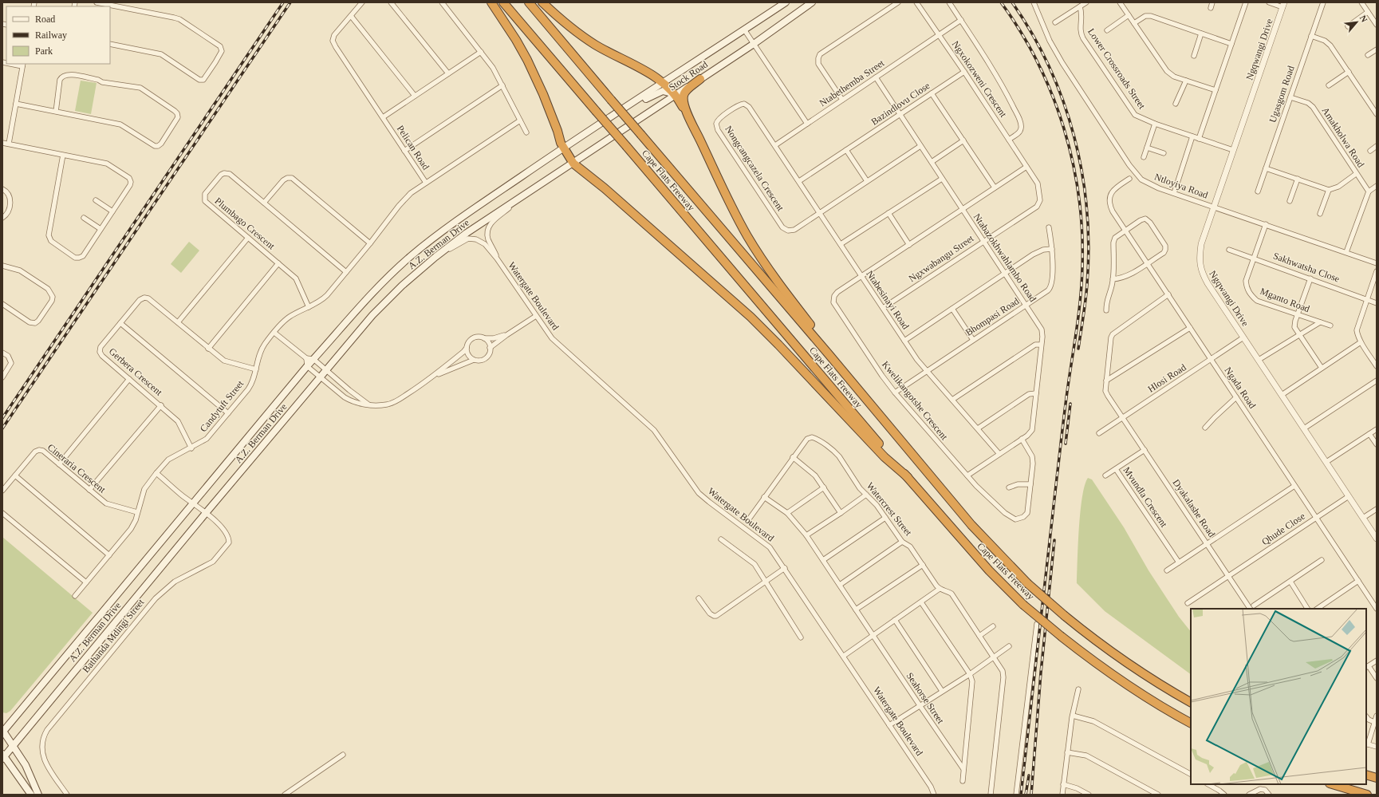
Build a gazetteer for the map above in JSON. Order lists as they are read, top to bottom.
{
  "streets": {
    "highway": ["Cape Flats Freeway"],
    "main road": ["Stock Road", "A.Z. Berman Drive"],
    "street": [
      "Ngqwangi Drive",
      "Lower Crossroads Street",
      "Ngxokozweni Crescent",
      "Ntabethemba Street",
      "Ugasgom Road",
      "Bazindlovu Close",
      "Amakholwa Road",
      "Pelican Road",
      "Nongcangcazela Crescent",
      "Ntloyiya Road",
      "Plumbago Crescent",
      "Ntabazokhwahlambo Road",
      "Ngxwabangu Street",
      "Sakhwatsha Close",
      "Watergate Boulevard",
      "Ntabesinayi Road",
      "Mganto Road",
      "Bhompasi Road",
      "Gerbera Crescent",
      "Hlosi Road",
      "Ngada Road",
      "Kwelikangotshe Crescent",
      "Candytuft Street",
      "Cineraria Crescent",
      "Mvundla Crescent",
      "Dyakalashe Road",
      "Watercrest Street",
      "Qhude Close",
      "Bathanda Mdingi Street",
      "Seahorse Street"
    ]
  },
  "crossings": [
    ["Ngqwangi Drive", "Lower Crossroads Street"],
    ["Ngqwangi Drive", "Ntloyiya Road"],
    ["Ngqwangi Drive", "Hlosi Road"],
    ["Ngqwangi Drive", "Qhude Close"],
    ["Stock Road", "A.Z. Berman Drive"],
    ["Ngxokozweni Crescent", "Ntabethemba Street"],
    ["Ngxokozweni Crescent", "Bazindlovu Close"],
    ["Ngxokozweni Crescent", "Ngxwabangu Street"],
    ["Ntabethemba Street", "Nongcangcazela Crescent"],
    ["Ntabethemba Street", "Ntabazokhwahlambo Road"],
    ["Ntabethemba Street", "Ntabesinayi Road"],
    ["Ugasgom Road", "Amakholwa Road"],
    ["Bazindlovu Close", "Ntabazokhwahlambo Road"],
    ["Bazindlovu Close", "Ntabesinayi Road"],
    ["Pelican Road", "Candytuft Street"],
    ["Nongcangcazela Crescent", "Ntabesinayi Road"],
    ["Ntloyiya Road", "Mganto Road"],
    ["Plumbago Crescent", "Candytuft Street"],
    ["A.Z. Berman Drive", "Watergate Boulevard"],
    ["A.Z. Berman Drive", "Bathanda Mdingi Street"],
    ["Ntabazokhwahlambo Road", "Ngxwabangu Street"],
    ["Ntabazokhwahlambo Road", "Ntabesinayi Road"],
    ["Ntabazokhwahlambo Road", "Bhompasi Road"],
    ["Ngxwabangu Street", "Ntabesinayi Road"],
    ["Sakhwatsha Close", "Mganto Road"],
    ["Ntabesinayi Road", "Bhompasi Road"],
    ["Ntabesinayi Road", "Kwelikangotshe Crescent"],
    ["Bhompasi Road", "Kwelikangotshe Crescent"],
    ["Gerbera Crescent", "Candytuft Street"],
    ["Hlosi Road", "Ngada Road"],
    ["Hlosi Road", "Dyakalashe Road"],
    ["Ngada Road", "Dyakalashe Road"],
    ["Ngada Road", "Qhude Close"],
    ["Candytuft Street", "Cineraria Crescent"],
    ["Mvundla Crescent", "Dyakalashe Road"],
    ["Dyakalashe Road", "Qhude Close"]
  ],
  "legend": ["Road", "Railway", "Park"],
  "north": "top right"
}
